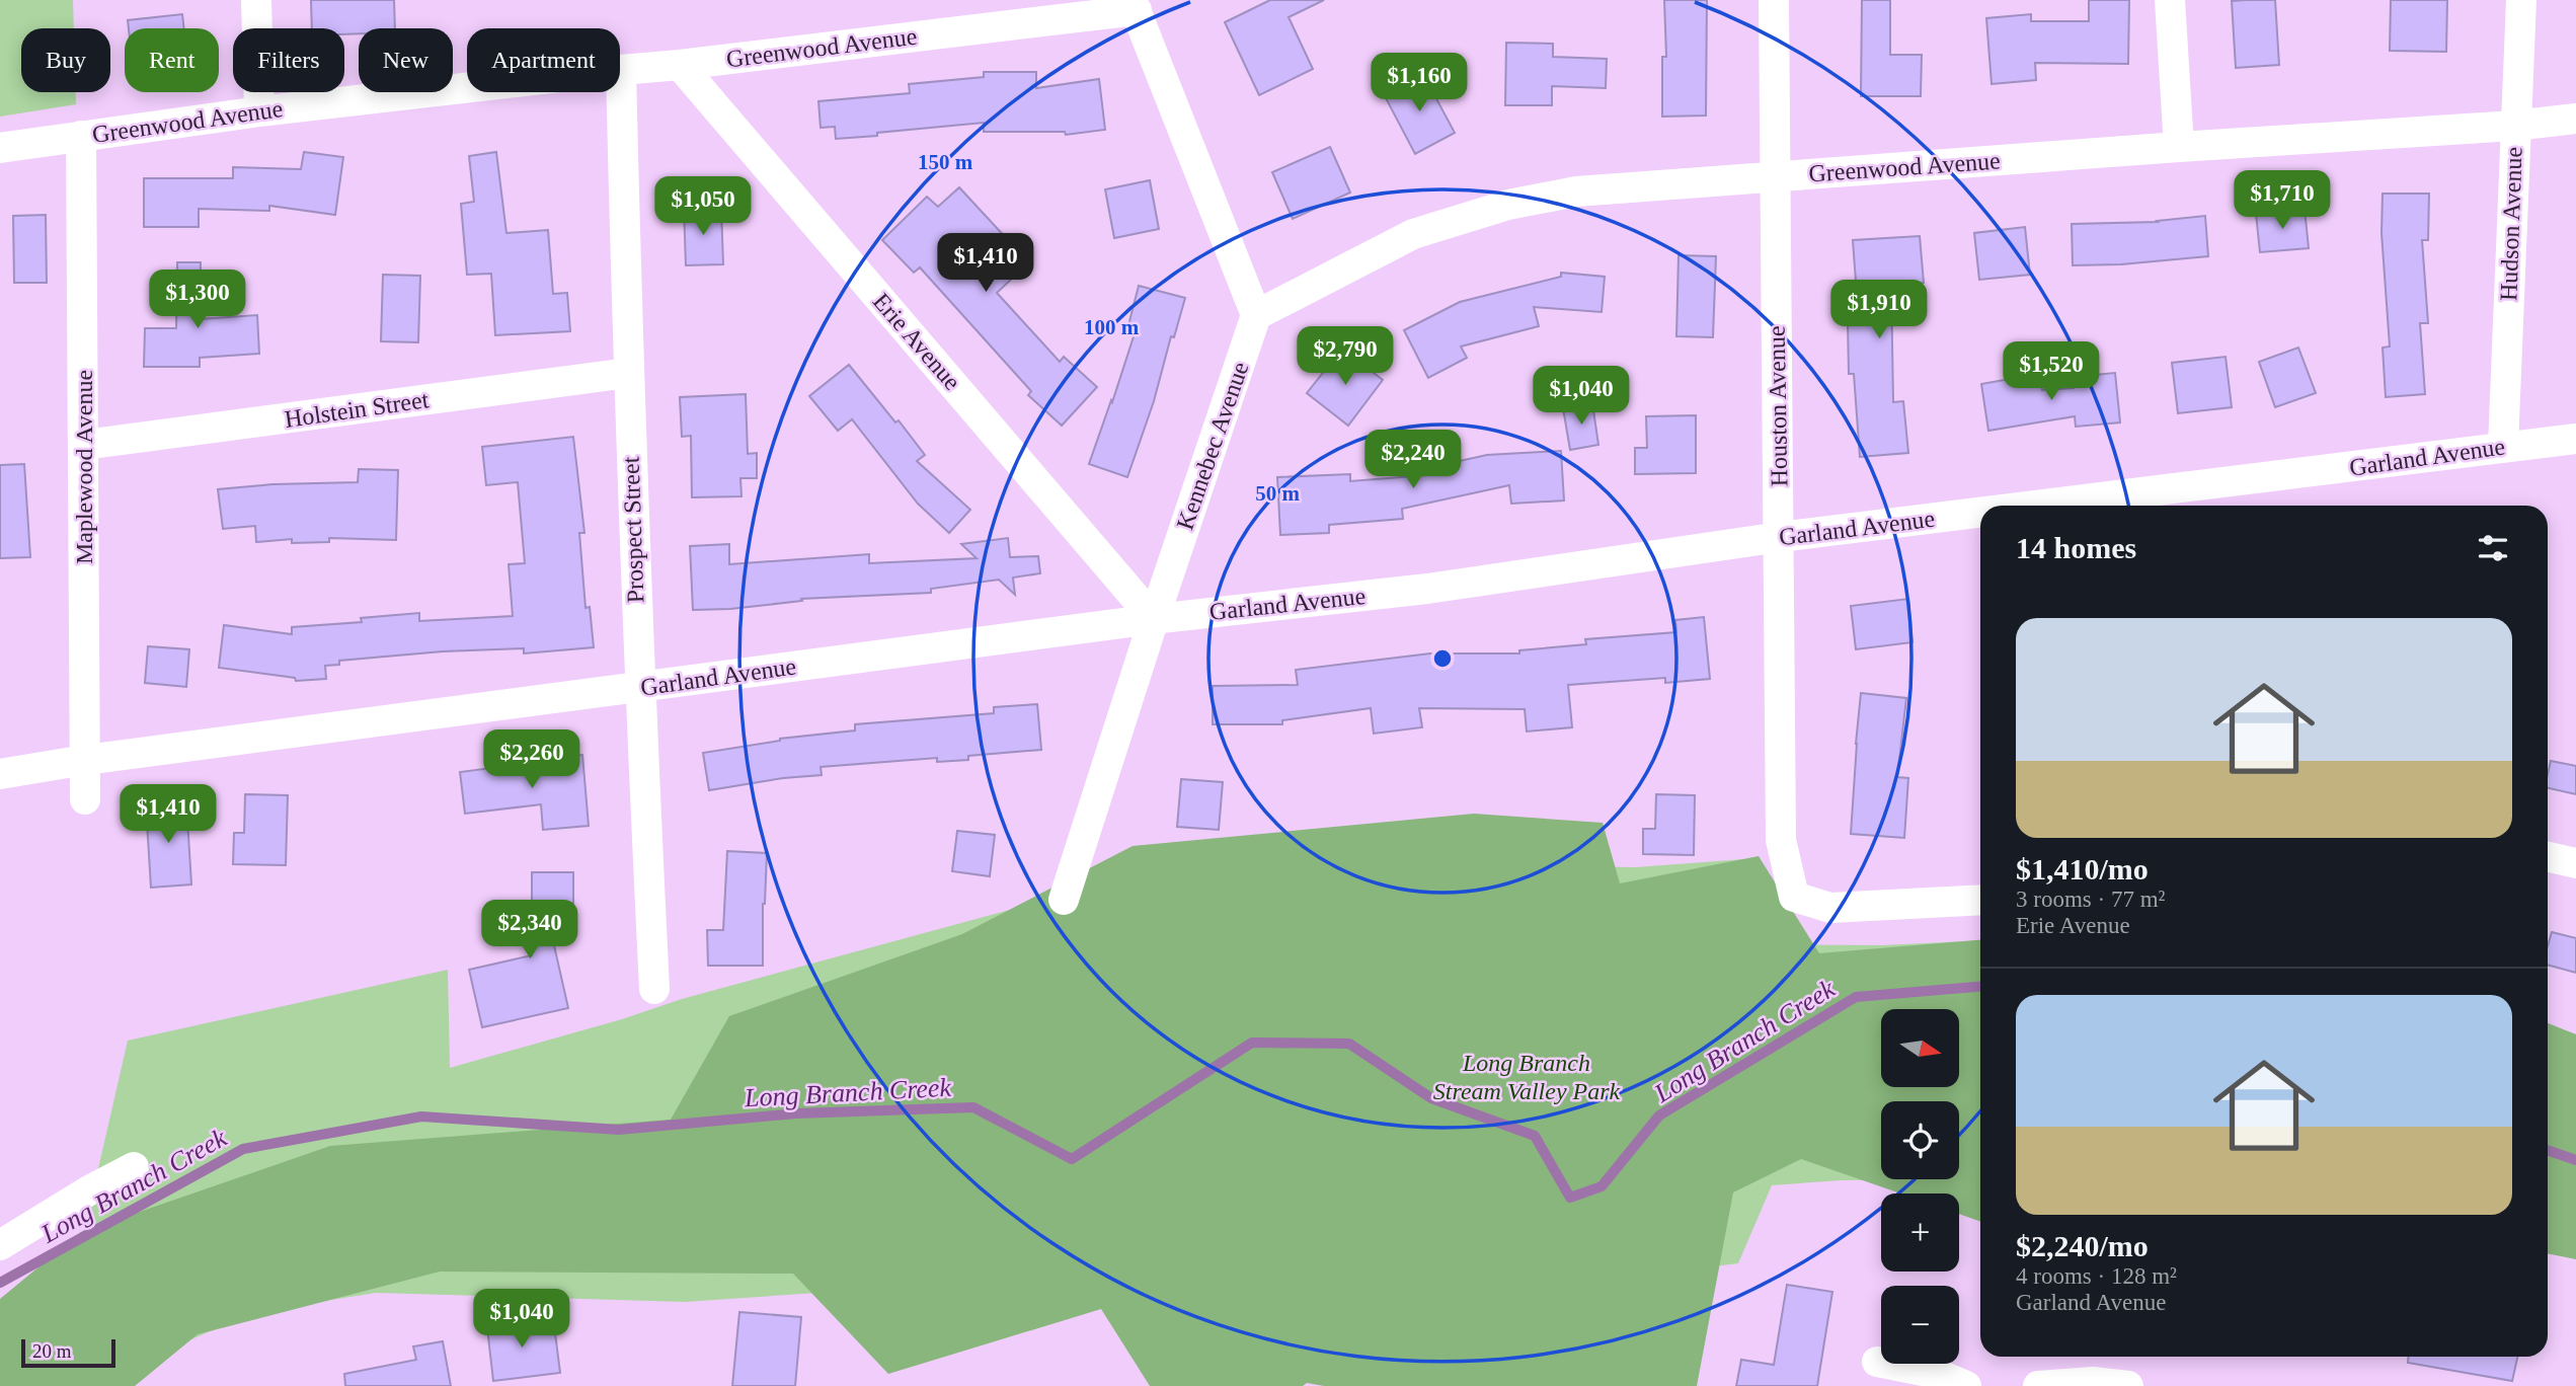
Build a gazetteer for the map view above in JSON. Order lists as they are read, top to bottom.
{
  "streets": {
    "street": [
      "Greenwood Avenue",
      "Hudson Avenue",
      "Erie Avenue",
      "Houston Avenue",
      "Holstein Street",
      "Kennebec Avenue",
      "Garland Avenue",
      "Maplewood Avenue",
      "Prospect Street"
    ]
  },
  "crossings": [
    ["Greenwood Avenue", "Hudson Avenue"],
    ["Greenwood Avenue", "Erie Avenue"],
    ["Greenwood Avenue", "Houston Avenue"],
    ["Greenwood Avenue", "Kennebec Avenue"],
    ["Greenwood Avenue", "Maplewood Avenue"],
    ["Greenwood Avenue", "Prospect Street"],
    ["Hudson Avenue", "Garland Avenue"],
    ["Erie Avenue", "Kennebec Avenue"],
    ["Erie Avenue", "Garland Avenue"],
    ["Houston Avenue", "Garland Avenue"],
    ["Holstein Street", "Maplewood Avenue"],
    ["Holstein Street", "Prospect Street"],
    ["Kennebec Avenue", "Garland Avenue"],
    ["Garland Avenue", "Maplewood Avenue"],
    ["Garland Avenue", "Prospect Street"]
  ],
  "water": ["Long Branch Creek"],
  "parks": ["Long Branch Stream Valley Park"],
  "scale_bar": "20 m",
  "north": "right",
  "page": {
    "chip": [
      "Buy",
      "Rent",
      "Filters",
      "New",
      "Apartment"
    ],
    "price": [
      "$1,160",
      "$1,710",
      "$1,050",
      "$1,410",
      "$1,300",
      "$1,910",
      "$2,790",
      "$1,520",
      "$1,040",
      "$2,240",
      "$2,260",
      "$1,410",
      "$2,340",
      "$1,040"
    ],
    "heading": "14 homes",
    "list": [
      {
        "name": "$1,410/mo",
        "note": "3 rooms · 77 m² · Erie Avenue"
      },
      {
        "name": "$2,240/mo",
        "note": "4 rooms · 128 m² · Garland Avenue"
      }
    ],
    "map_buttons": ["+", "−"],
    "scale": "20 m"
  },
  "rings": ["150 m", "100 m", "50 m"]
}
